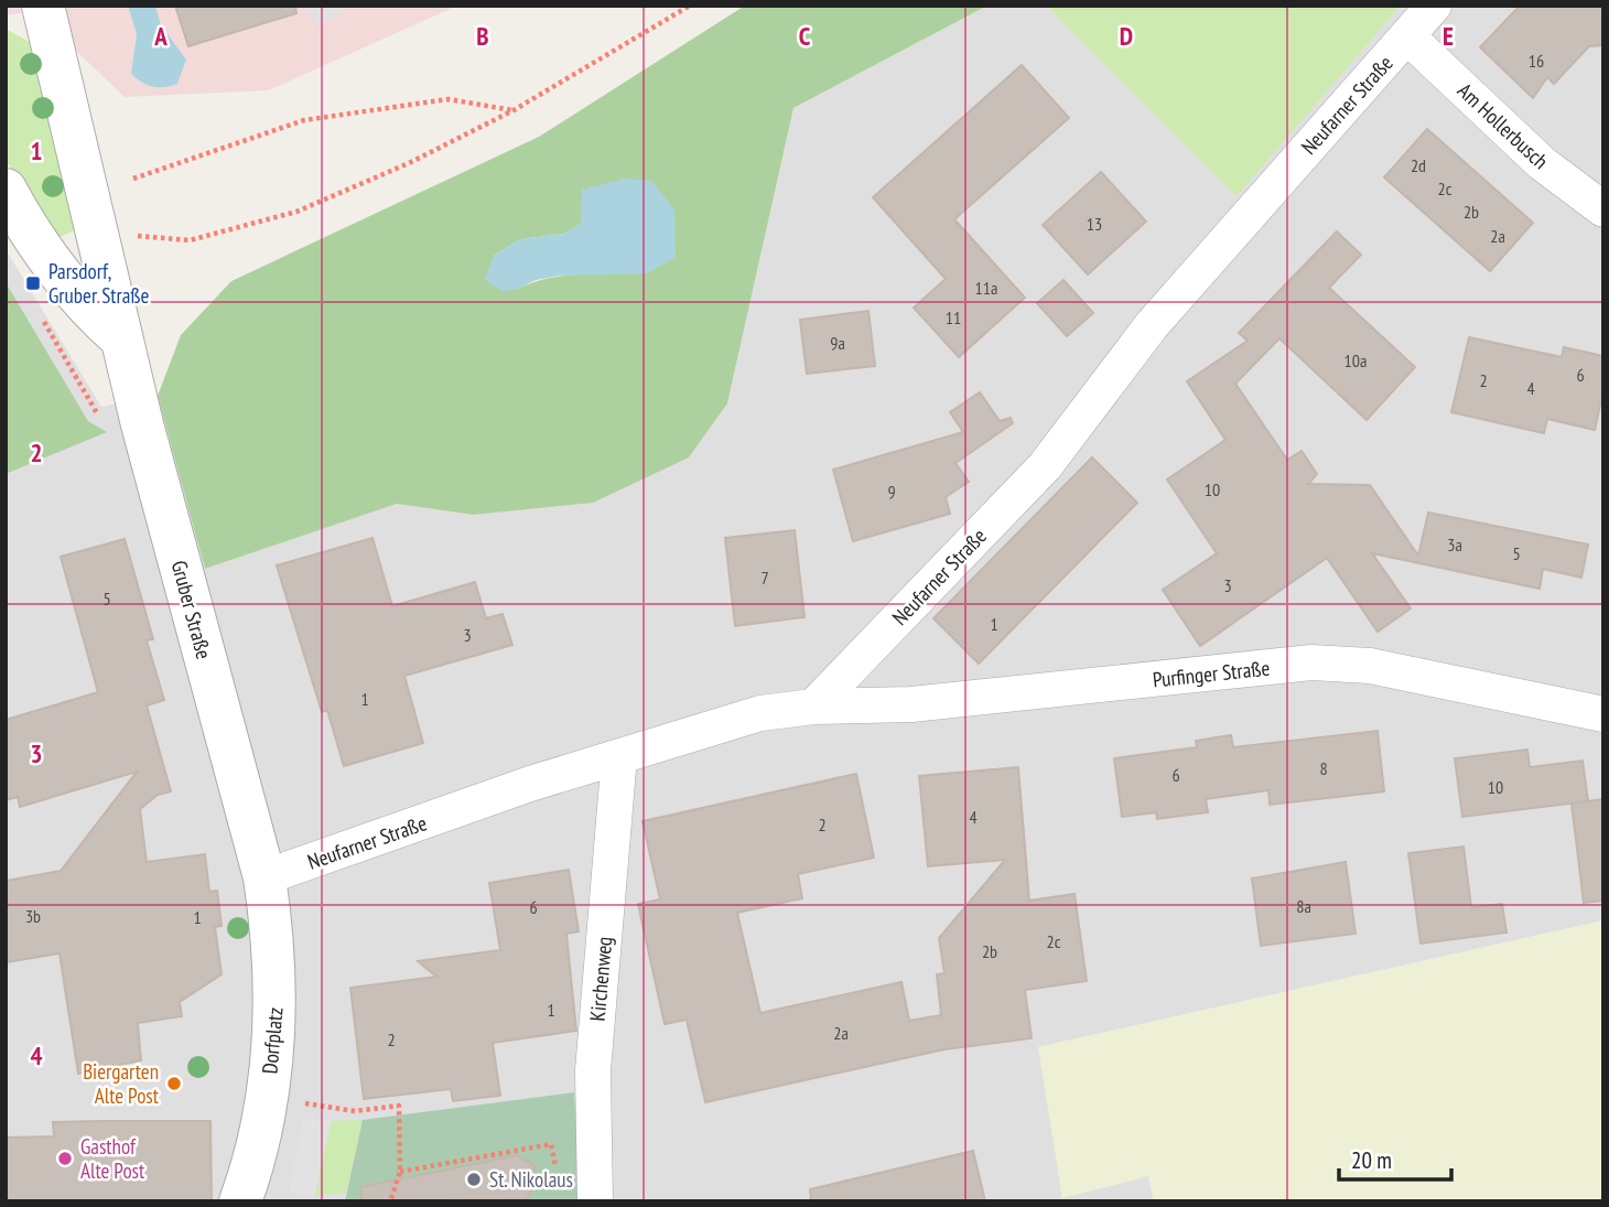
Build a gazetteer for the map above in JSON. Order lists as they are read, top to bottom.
{
  "streets": {
    "street": [
      "Neufarner Straße",
      "Am Hollerbusch",
      "Gruber Straße",
      "Purfinger Straße",
      "Kirchenweg",
      "Dorfplatz"
    ]
  },
  "crossings": [
    ["Neufarner Straße", "Am Hollerbusch"],
    ["Neufarner Straße", "Gruber Straße"],
    ["Neufarner Straße", "Purfinger Straße"],
    ["Neufarner Straße", "Kirchenweg"],
    ["Neufarner Straße", "Dorfplatz"],
    ["Gruber Straße", "Dorfplatz"]
  ],
  "places": {
    "transit": ["Parsdorf, Gruber Straße"],
    "other": ["Biergarten Alte Post", "Gasthof Alte Post", "St. Nikolaus"]
  },
  "house_numbers": [
    "16",
    "2d",
    "2c",
    "2b",
    "13",
    "2a",
    "11a",
    "11",
    "9a",
    "10a",
    "6",
    "2",
    "4",
    "10",
    "9",
    "3a",
    "5",
    "7",
    "3",
    "5",
    "1",
    "3",
    "1",
    "8",
    "6",
    "10",
    "4",
    "2",
    "8a",
    "6",
    "3b",
    "1",
    "2c",
    "2b",
    "1",
    "2a",
    "2"
  ],
  "scale_bar": "20 m",
  "grid": {
    "columns": [
      "A",
      "B",
      "C",
      "D",
      "E"
    ],
    "rows": [
      "1",
      "2",
      "3",
      "4"
    ]
  }
}
